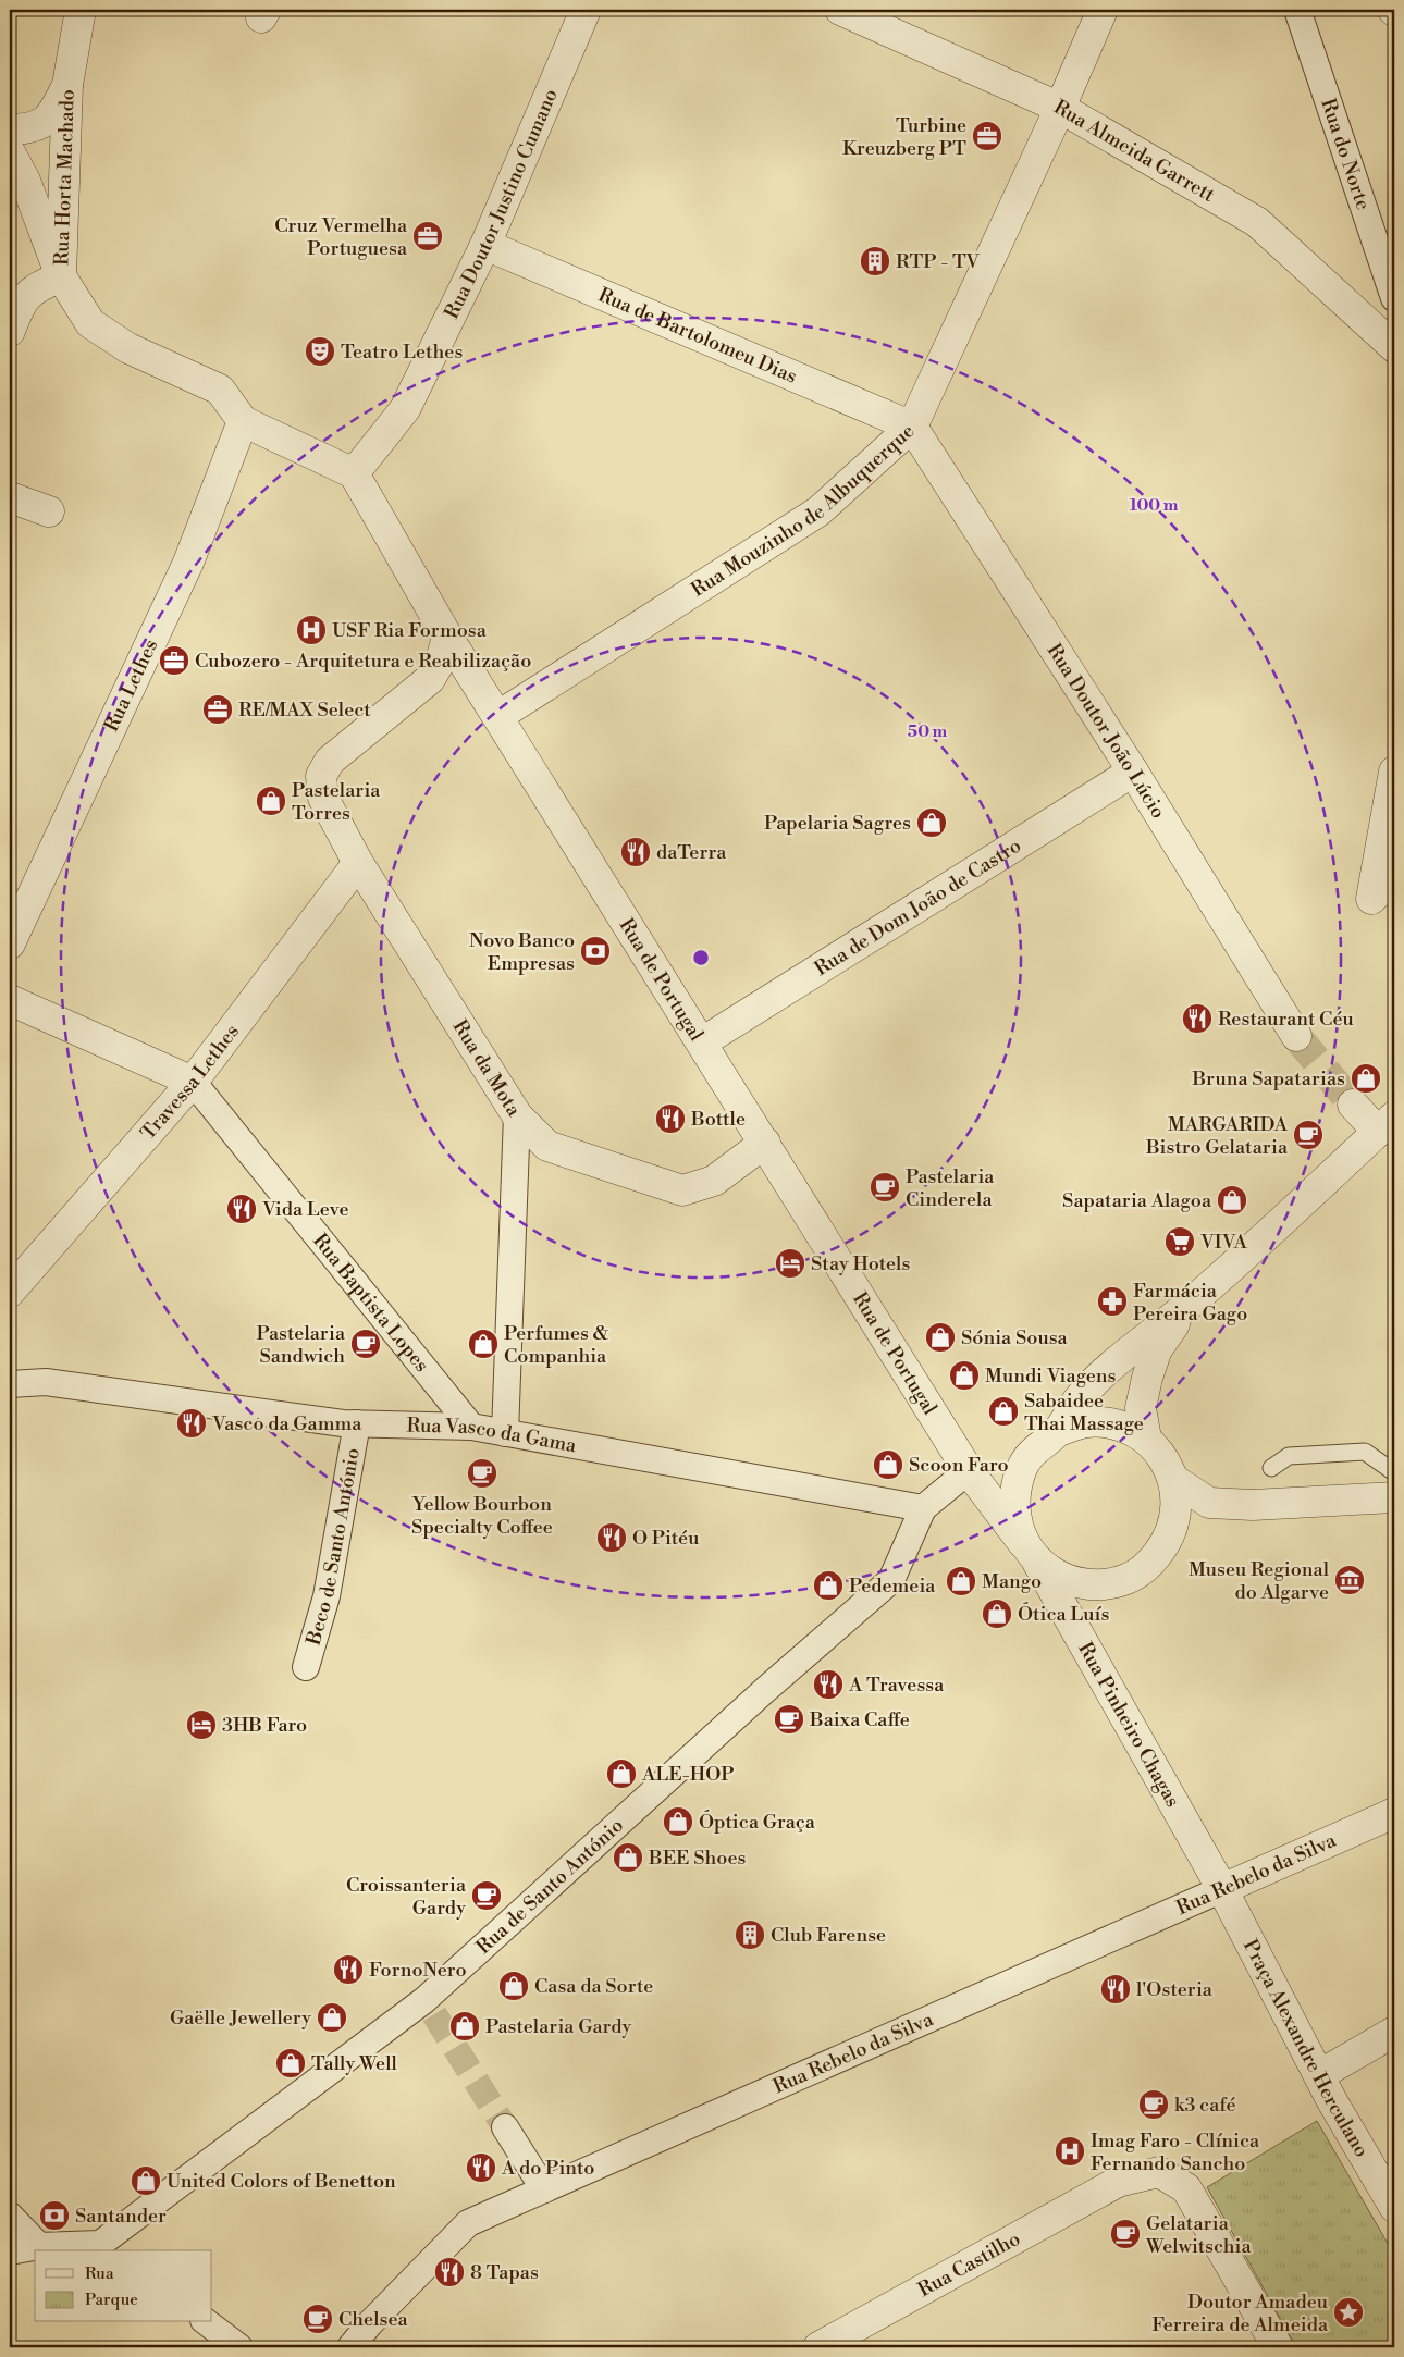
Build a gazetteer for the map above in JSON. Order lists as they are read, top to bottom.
{
  "streets": {
    "street": [
      "Rua Almeida Garrett",
      "Rua do Norte",
      "Rua Horta Machado",
      "Rua Doutor Justino Cumano",
      "Rua de Bartolomeu Dias",
      "Rua Mouzinho de Albuquerque",
      "Rua Lethes",
      "Rua Doutor João Lúcio",
      "Rua de Dom João de Castro",
      "Rua de Portugal",
      "Rua da Mota",
      "Travessa Lethes",
      "Rua Baptista Lopes",
      "Rua Vasco da Gama",
      "Beco de Santo António",
      "Rua Pinheiro Chagas",
      "Rua Rebelo da Silva",
      "Rua de Santo António",
      "Praça Alexandre Herculano",
      "Rua Castilho"
    ]
  },
  "crossings": [
    ["Rua Almeida Garrett", "Rua Mouzinho de Albuquerque"],
    ["Rua Horta Machado", "Rua Doutor Justino Cumano"],
    ["Rua Horta Machado", "Rua Lethes"],
    ["Rua Horta Machado", "Rua de Portugal"],
    ["Rua Doutor Justino Cumano", "Rua de Bartolomeu Dias"],
    ["Rua Doutor Justino Cumano", "Rua de Portugal"],
    ["Rua de Bartolomeu Dias", "Rua Mouzinho de Albuquerque"],
    ["Rua de Bartolomeu Dias", "Rua Doutor João Lúcio"],
    ["Rua Mouzinho de Albuquerque", "Rua Doutor João Lúcio"],
    ["Rua Mouzinho de Albuquerque", "Rua de Portugal"],
    ["Rua Doutor João Lúcio", "Rua de Dom João de Castro"],
    ["Rua de Dom João de Castro", "Rua de Portugal"],
    ["Rua de Portugal", "Rua da Mota"],
    ["Rua de Portugal", "Rua Pinheiro Chagas"],
    ["Rua da Mota", "Travessa Lethes"],
    ["Travessa Lethes", "Rua Baptista Lopes"],
    ["Rua Baptista Lopes", "Rua Vasco da Gama"],
    ["Rua Vasco da Gama", "Beco de Santo António"],
    ["Rua Vasco da Gama", "Rua de Santo António"],
    ["Rua Pinheiro Chagas", "Rua Rebelo da Silva"],
    ["Rua Pinheiro Chagas", "Praça Alexandre Herculano"],
    ["Rua Rebelo da Silva", "Praça Alexandre Herculano"]
  ],
  "places": {
    "office": [
      "Turbine Kreuzberg PT",
      "Cruz Vermelha Portuguesa",
      "Cubozero - Arquitetura e Reabilização",
      "RE/MAX Select"
    ],
    "building": ["RTP - TV", "Club Farense"],
    "theatre": ["Teatro Lethes"],
    "hospital": ["USF Ria Formosa", "Imag Faro - Clínica Fernando Sancho"],
    "shop": [
      "Pastelaria Torres",
      "Papelaria Sagres",
      "Bruna Sapatarias",
      "Sapataria Alagoa",
      "Sónia Sousa",
      "Perfumes & Companhia",
      "Mundi Viagens",
      "Sabaidee Thai Massage",
      "Scoon Faro",
      "Mango",
      "Pedemeia",
      "Ótica Luís",
      "ALE-HOP",
      "Óptica Graça",
      "BEE Shoes",
      "Casa da Sorte",
      "Gaëlle Jewellery",
      "Pastelaria Gardy",
      "Tally Well",
      "United Colors of Benetton"
    ],
    "restaurant": [
      "daTerra",
      "Restaurant Céu",
      "Bottle",
      "Vida Leve",
      "Vasco da Gamma",
      "O Pitéu",
      "A Travessa",
      "FornoNero",
      "l'Osteria",
      "A do Pinto",
      "8 Tapas"
    ],
    "bank": ["Novo Banco Empresas", "Santander"],
    "cafe": [
      "MARGARIDA Bistro Gelataria",
      "Pastelaria Cinderela",
      "Pastelaria Sandwich",
      "Yellow Bourbon Specialty Coffee",
      "Baixa Caffe",
      "Croissanteria Gardy",
      "k3 café",
      "Gelataria Welwitschia",
      "Chelsea"
    ],
    "supermarket": ["VIVA"],
    "hotel": ["Stay Hotels", "3HB Faro"],
    "pharmacy": ["Farmácia Pereira Gago"],
    "museum": ["Museu Regional do Algarve"],
    "place": ["Doutor Amadeu Ferreira de Almeida"]
  },
  "legend": ["Rua", "Parque"],
  "rings": ["100 m", "50 m"]
}
